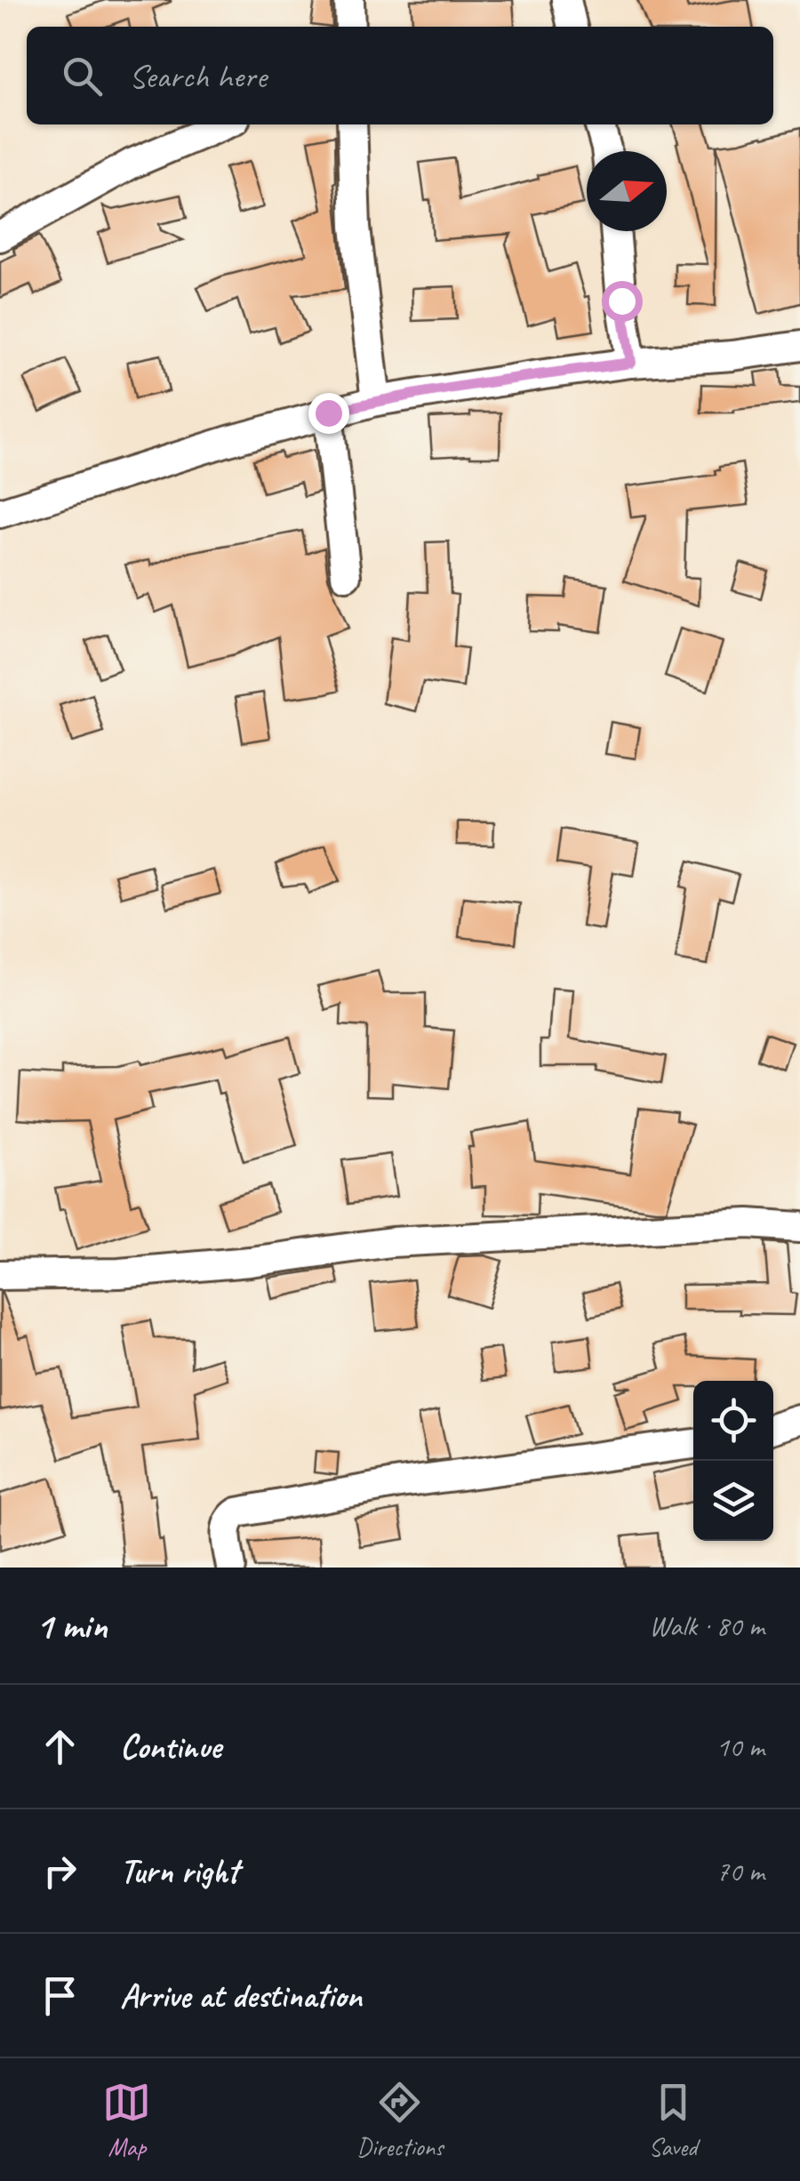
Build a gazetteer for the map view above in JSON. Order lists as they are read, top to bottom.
{
  "north": "right",
  "page": {
    "search": "Search here",
    "heading": ["1 min", "Walk · 80 m"],
    "list": [
      ["Continue", "10 m"],
      ["Turn right", "70 m"],
      "Arrive at destination"
    ],
    "nav": ["Map", "Directions", "Saved"]
  }
}
